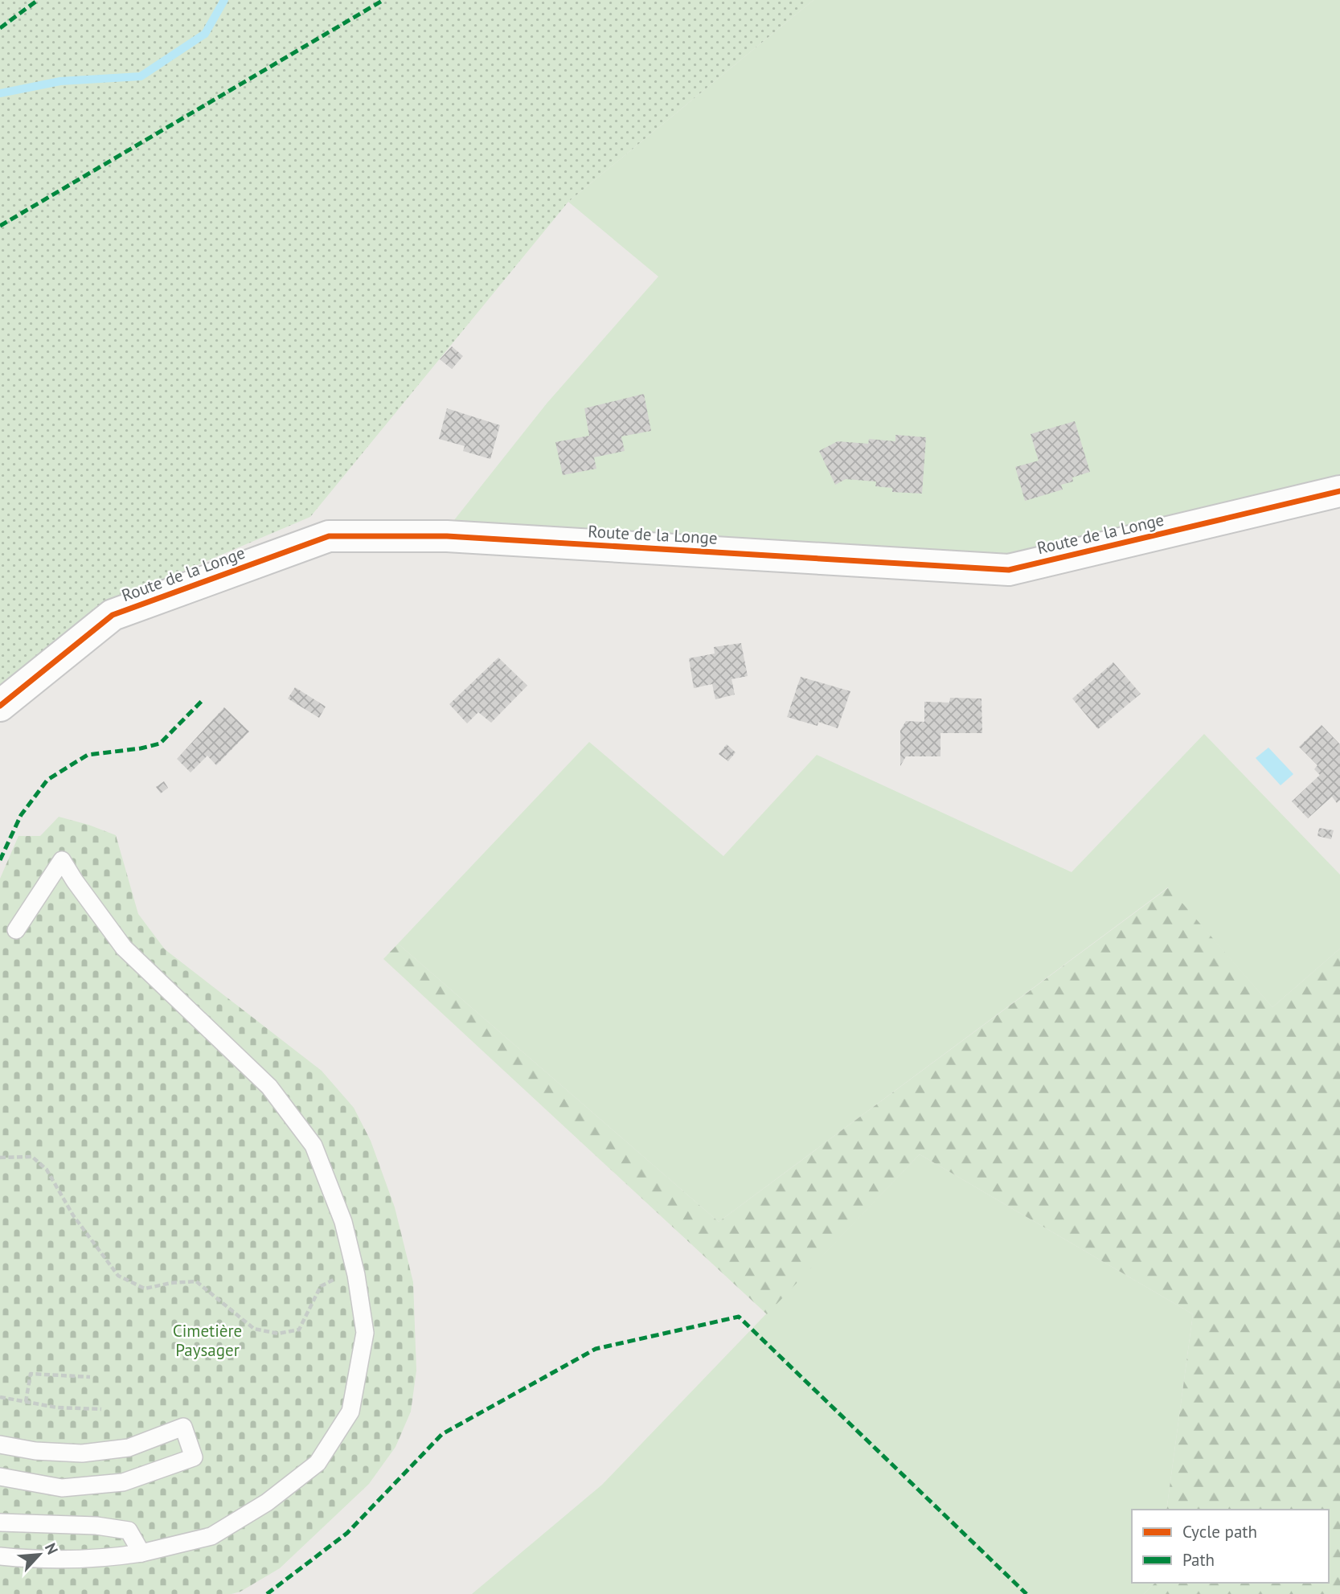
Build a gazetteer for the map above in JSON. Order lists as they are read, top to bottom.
{
  "streets": {
    "street": ["Route de la Longe"]
  },
  "parks": ["Cimetière Paysager"],
  "legend": ["Cycle path", "Path"],
  "north": "top right"
}
